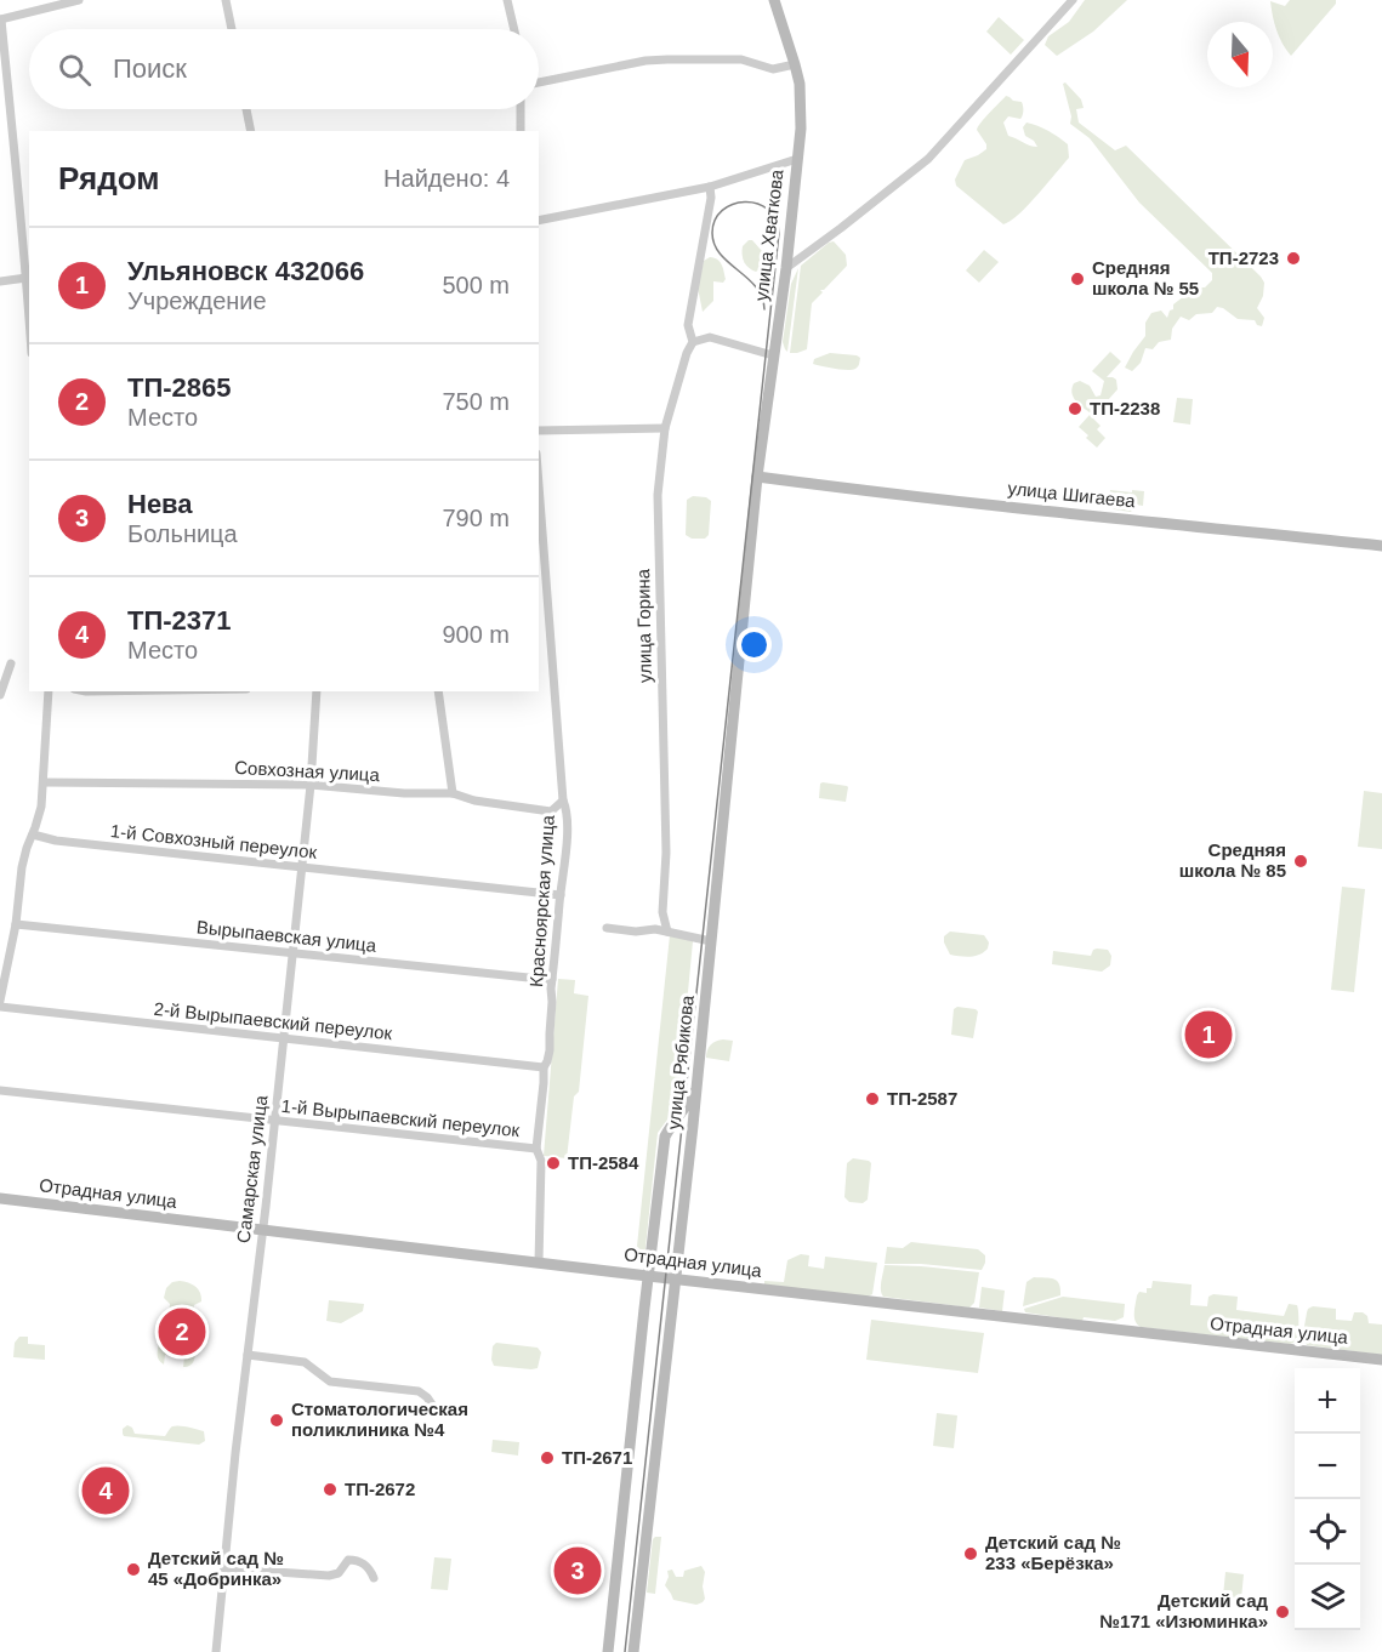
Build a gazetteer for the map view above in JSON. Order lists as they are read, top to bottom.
{
  "streets": {
    "main road": [
      "улица Хваткова",
      "улица Шигаева",
      "улица Рябикова",
      "Отрадная улица"
    ],
    "street": [
      "улица Горина",
      "Совхозная улица",
      "1-й Совхозный переулок",
      "Красноярская улица",
      "Вырыпаевская улица",
      "2-й Вырыпаевский переулок",
      "1-й Вырыпаевский переулок",
      "Самарская улица"
    ]
  },
  "crossings": [
    ["улица Хваткова", "улица Шигаева"],
    ["улица Хваткова", "улица Рябикова"],
    ["улица Шигаева", "улица Рябикова"],
    ["Совхозная улица", "Самарская улица"],
    ["1-й Совхозный переулок", "Красноярская улица"],
    ["1-й Совхозный переулок", "Самарская улица"],
    ["Красноярская улица", "Вырыпаевская улица"],
    ["Красноярская улица", "2-й Вырыпаевский переулок"],
    ["Красноярская улица", "1-й Вырыпаевский переулок"],
    ["Красноярская улица", "Отрадная улица"],
    ["Вырыпаевская улица", "Самарская улица"],
    ["2-й Вырыпаевский переулок", "Самарская улица"],
    ["улица Рябикова", "Отрадная улица"],
    ["1-й Вырыпаевский переулок", "Самарская улица"],
    ["Самарская улица", "Отрадная улица"]
  ],
  "places": [
    "ТП-2723",
    "Средняя школа № 55",
    "ТП-2238",
    "Средняя школа № 85",
    "ТП-2587",
    "ТП-2584",
    "Стоматологическая поликлиника №4",
    "ТП-2671",
    "ТП-2672",
    "Детский сад № 233 «Берёзка»",
    "Детский сад № 45 «Добринка»",
    "Детский сад №171 «Изюминка»"
  ],
  "north": "bottom",
  "page": {
    "search": "Поиск",
    "heading": ["Рядом", "Найдено: 4"],
    "list": [
      {
        "mark": "1",
        "name": "Ульяновск 432066",
        "note": "Учреждение",
        "value": "500 m"
      },
      {
        "mark": "2",
        "name": "ТП-2865",
        "note": "Место",
        "value": "750 m"
      },
      {
        "mark": "3",
        "name": "Нева",
        "note": "Больница",
        "value": "790 m"
      },
      {
        "mark": "4",
        "name": "ТП-2371",
        "note": "Место",
        "value": "900 m"
      }
    ],
    "pins": [
      "1",
      "2",
      "4",
      "3"
    ],
    "map_buttons": ["+", "−"]
  }
}
